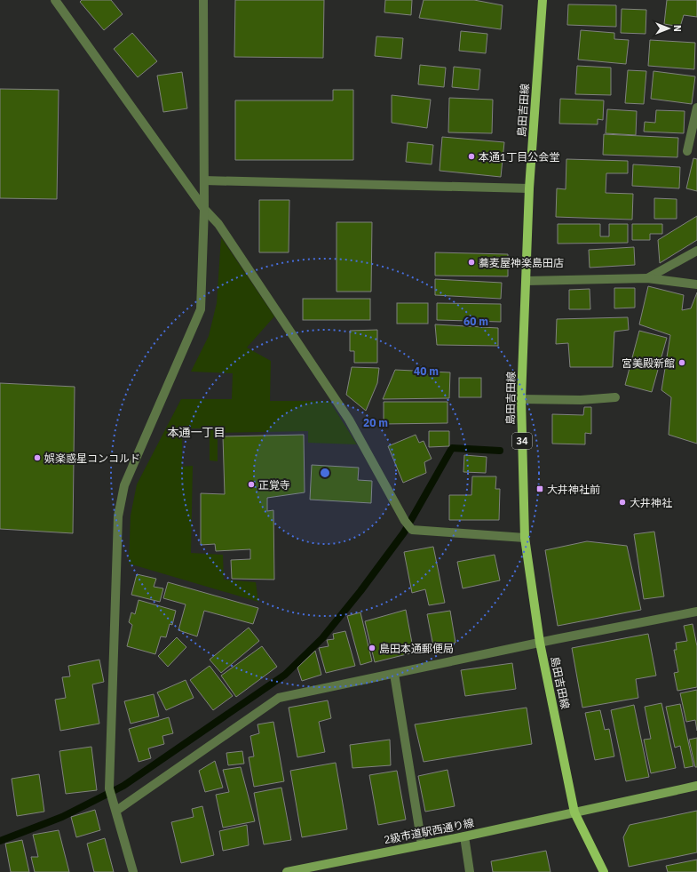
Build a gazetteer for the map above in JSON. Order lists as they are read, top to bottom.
{
  "streets": {
    "main road": ["島田吉田線", "34"],
    "street": ["2級市道駅西通り線"]
  },
  "crossings": [
    ["島田吉田線", "2級市道駅西通り線"]
  ],
  "districts": ["本通一丁目"],
  "places": {
    "other": [
      "本通1丁目公会堂",
      "蕎麦屋神楽島田店",
      "宮美殿新館",
      "娯楽惑星コンコルド",
      "正覚寺",
      "大井神社",
      "島田本通郵便局"
    ],
    "transit": ["大井神社前"]
  },
  "north": "right",
  "rings": ["60 m", "40 m", "20 m"]
}
